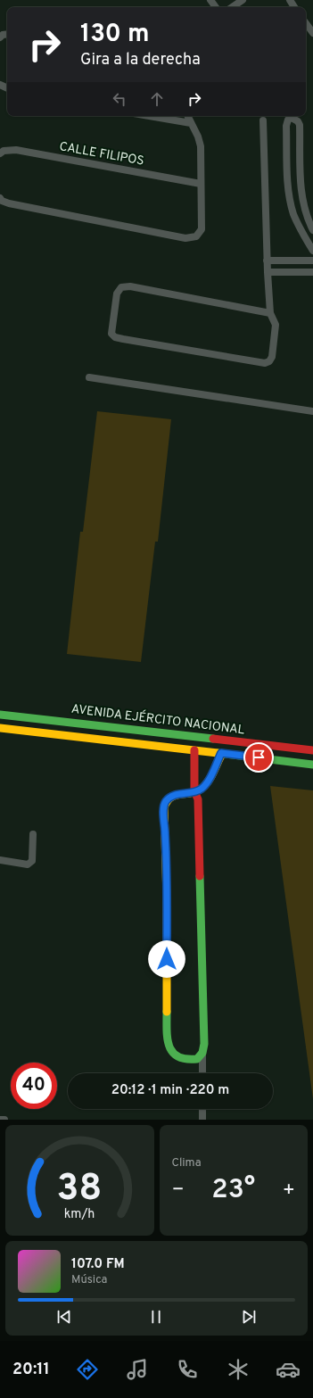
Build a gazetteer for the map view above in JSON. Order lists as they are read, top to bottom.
{
  "streets": {
    "street": ["CALLE FILIPOS", "AVENIDA EJÉRCITO NACIONAL"]
  },
  "page": {
    "turn": ["130 m", "Gira a la derecha"],
    "limit": "40",
    "trip": "20:12 · 1 min · 220 m",
    "tile": "Clima",
    "heat": ["−", "23°", "+"],
    "song": ["107.0 FM", "Música"],
    "tabs": "20:11",
    "gauge": ["38", "km/h"]
  }
}
